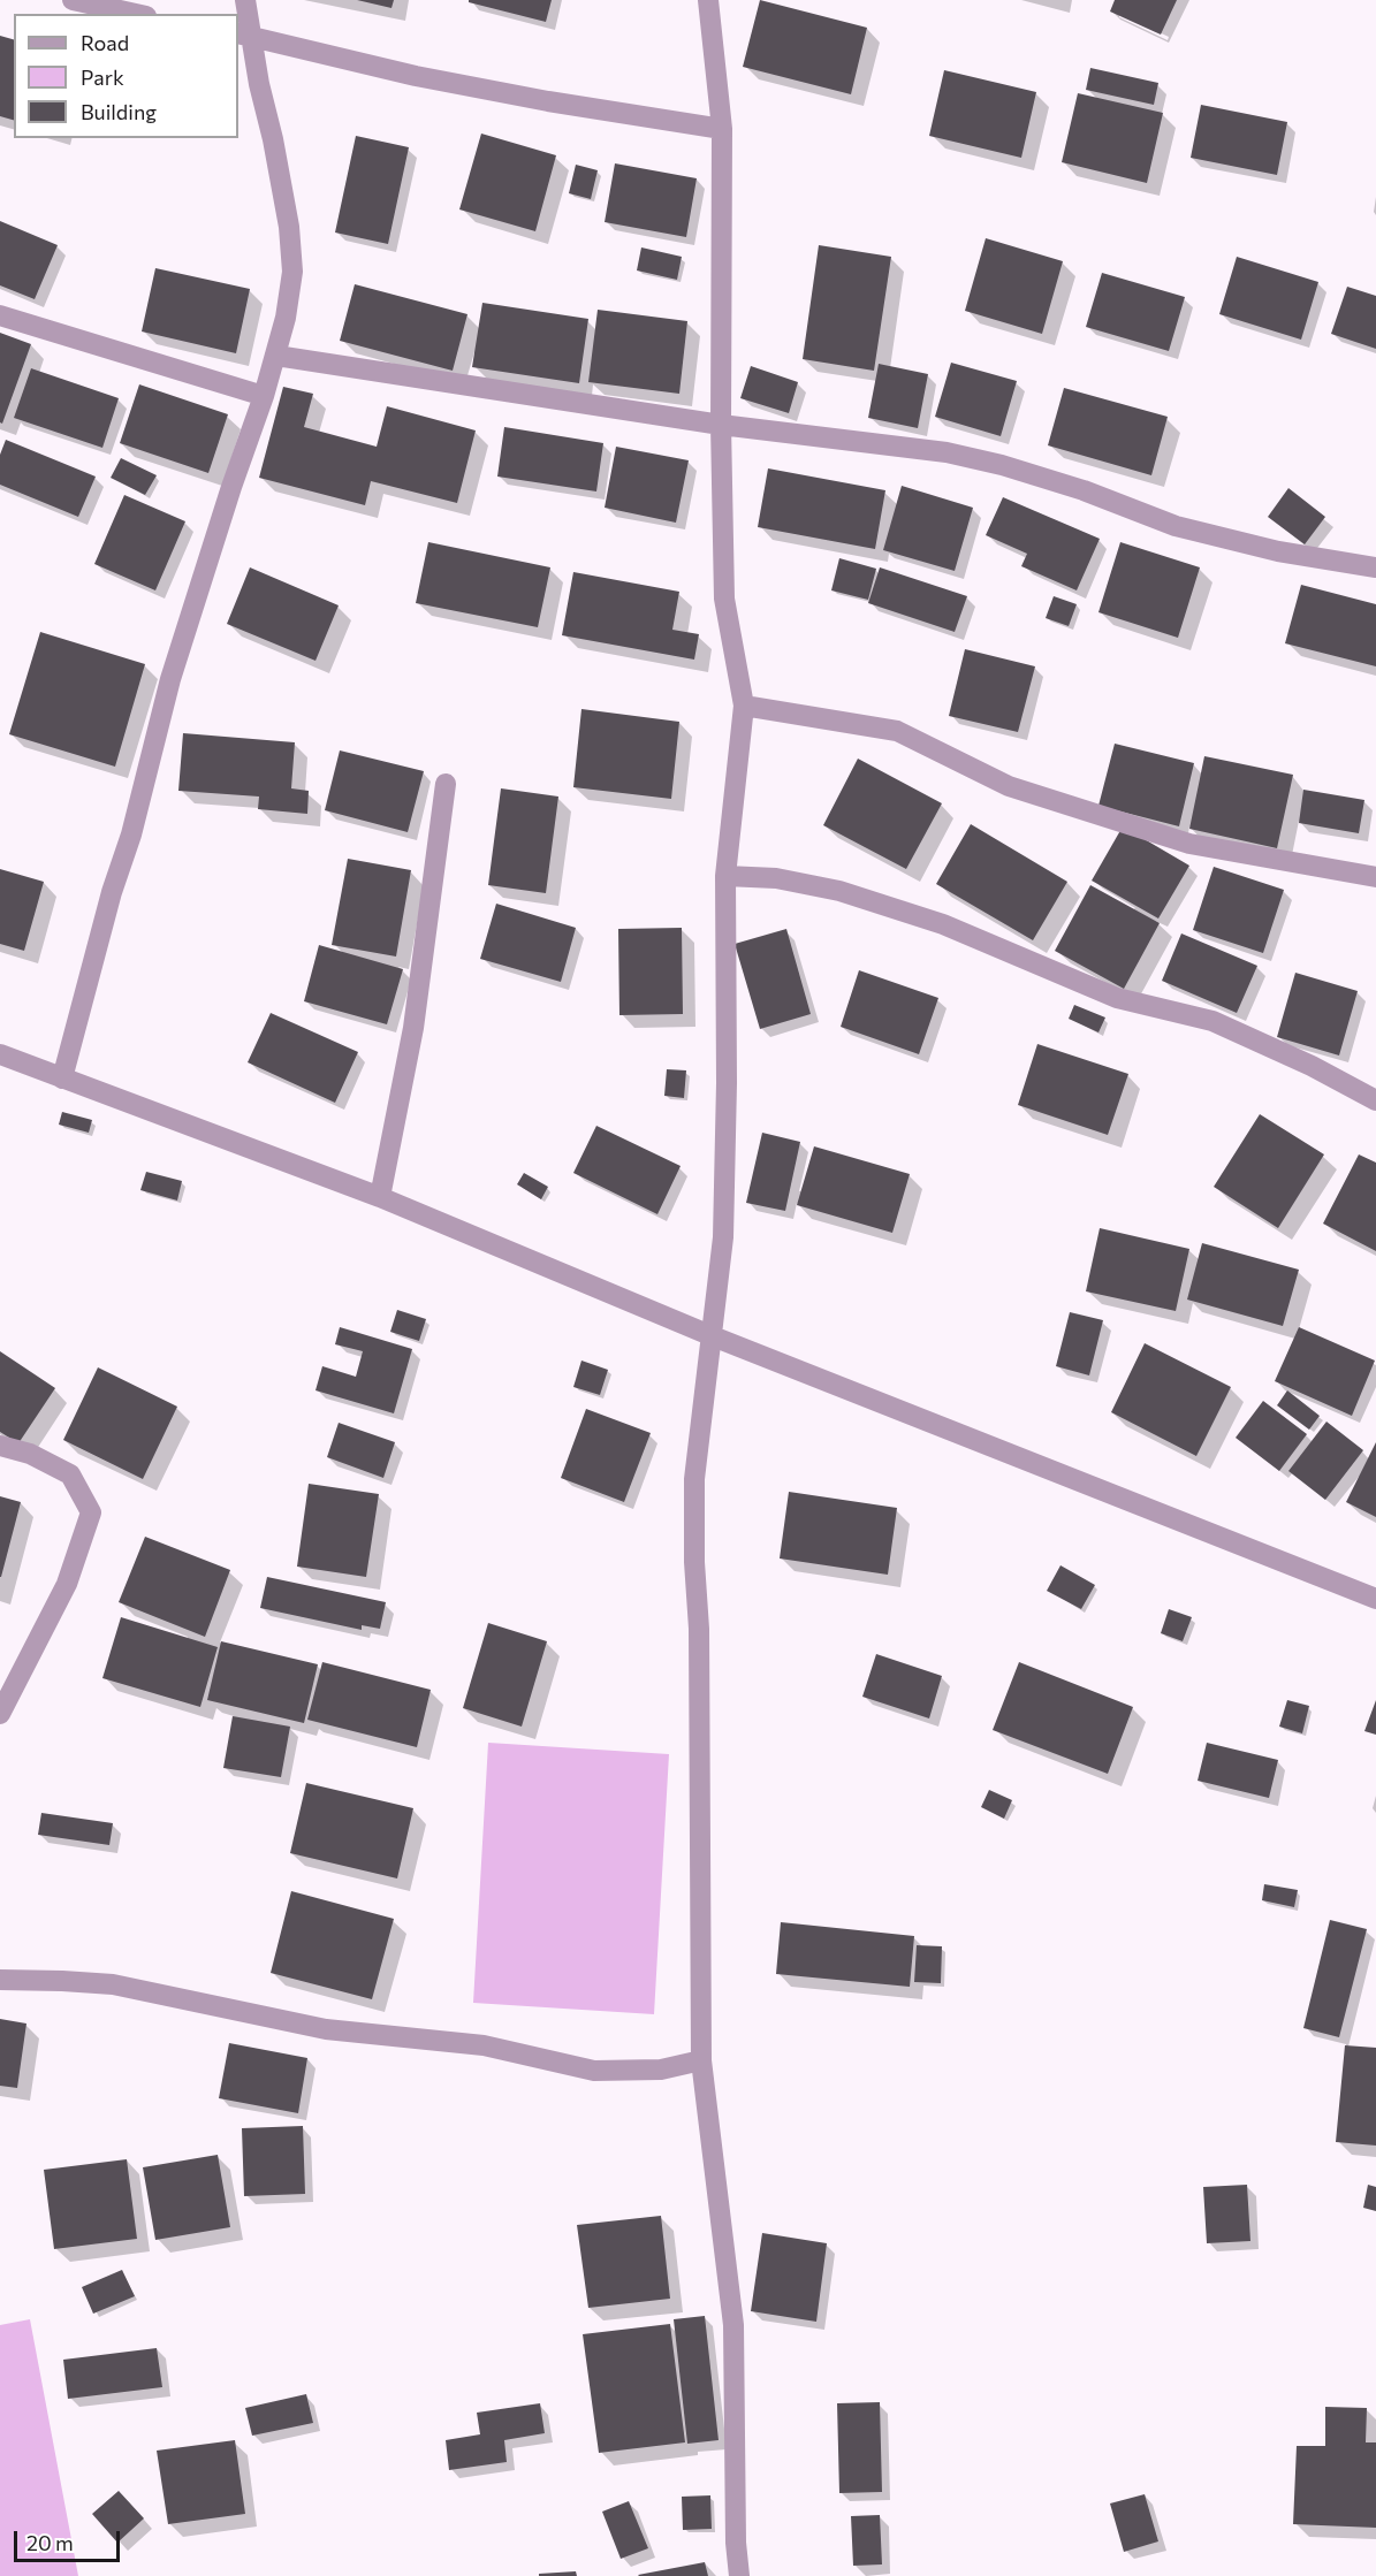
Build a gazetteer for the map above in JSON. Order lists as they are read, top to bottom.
{
  "legend": ["Road", "Park", "Building"],
  "scale_bar": "20 m"
}
